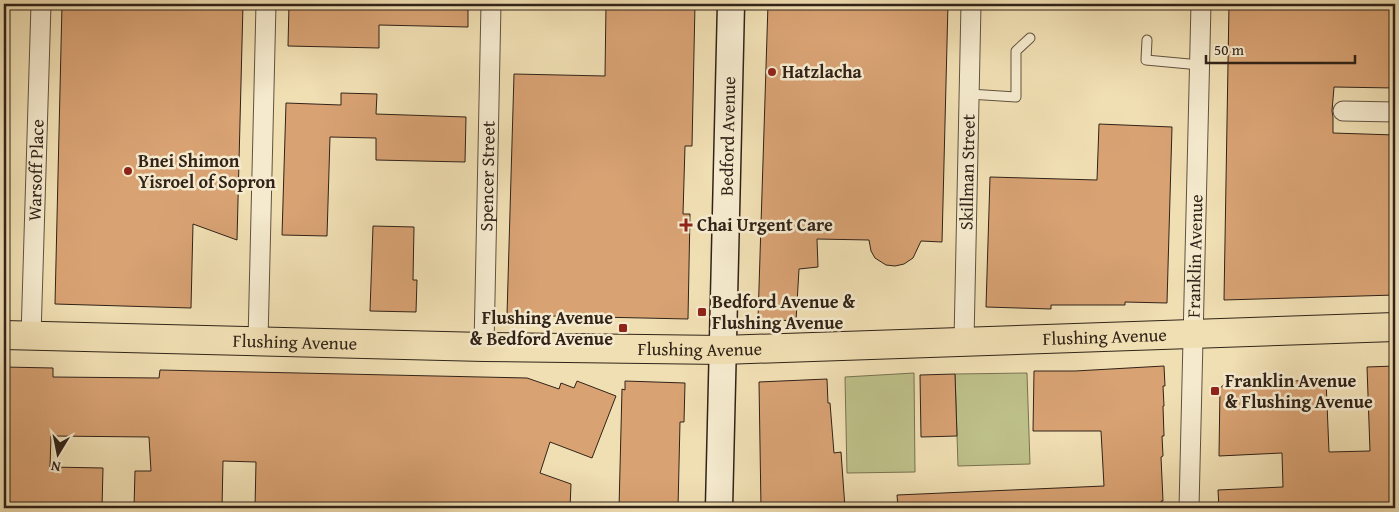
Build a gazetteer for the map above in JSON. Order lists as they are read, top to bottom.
{
  "streets": {
    "main road": ["Bedford Avenue", "Flushing Avenue"],
    "street": [
      "Warsoff Place",
      "Skillman Street",
      "Spencer Street",
      "Franklin Avenue"
    ]
  },
  "crossings": [
    ["Bedford Avenue", "Flushing Avenue"],
    ["Warsoff Place", "Flushing Avenue"],
    ["Skillman Street", "Flushing Avenue"],
    ["Spencer Street", "Flushing Avenue"],
    ["Franklin Avenue", "Flushing Avenue"]
  ],
  "places": {
    "other": ["Hatzlacha", "Bnei Shimon Yisroel of Sopron"],
    "health": ["Chai Urgent Care"],
    "transit": ["Bedford Avenue & Flushing Avenue", "Flushing Avenue & Bedford Avenue", "Franklin Avenue & Flushing Avenue"]
  },
  "scale_bar": "50 m",
  "north": "bottom"
}
